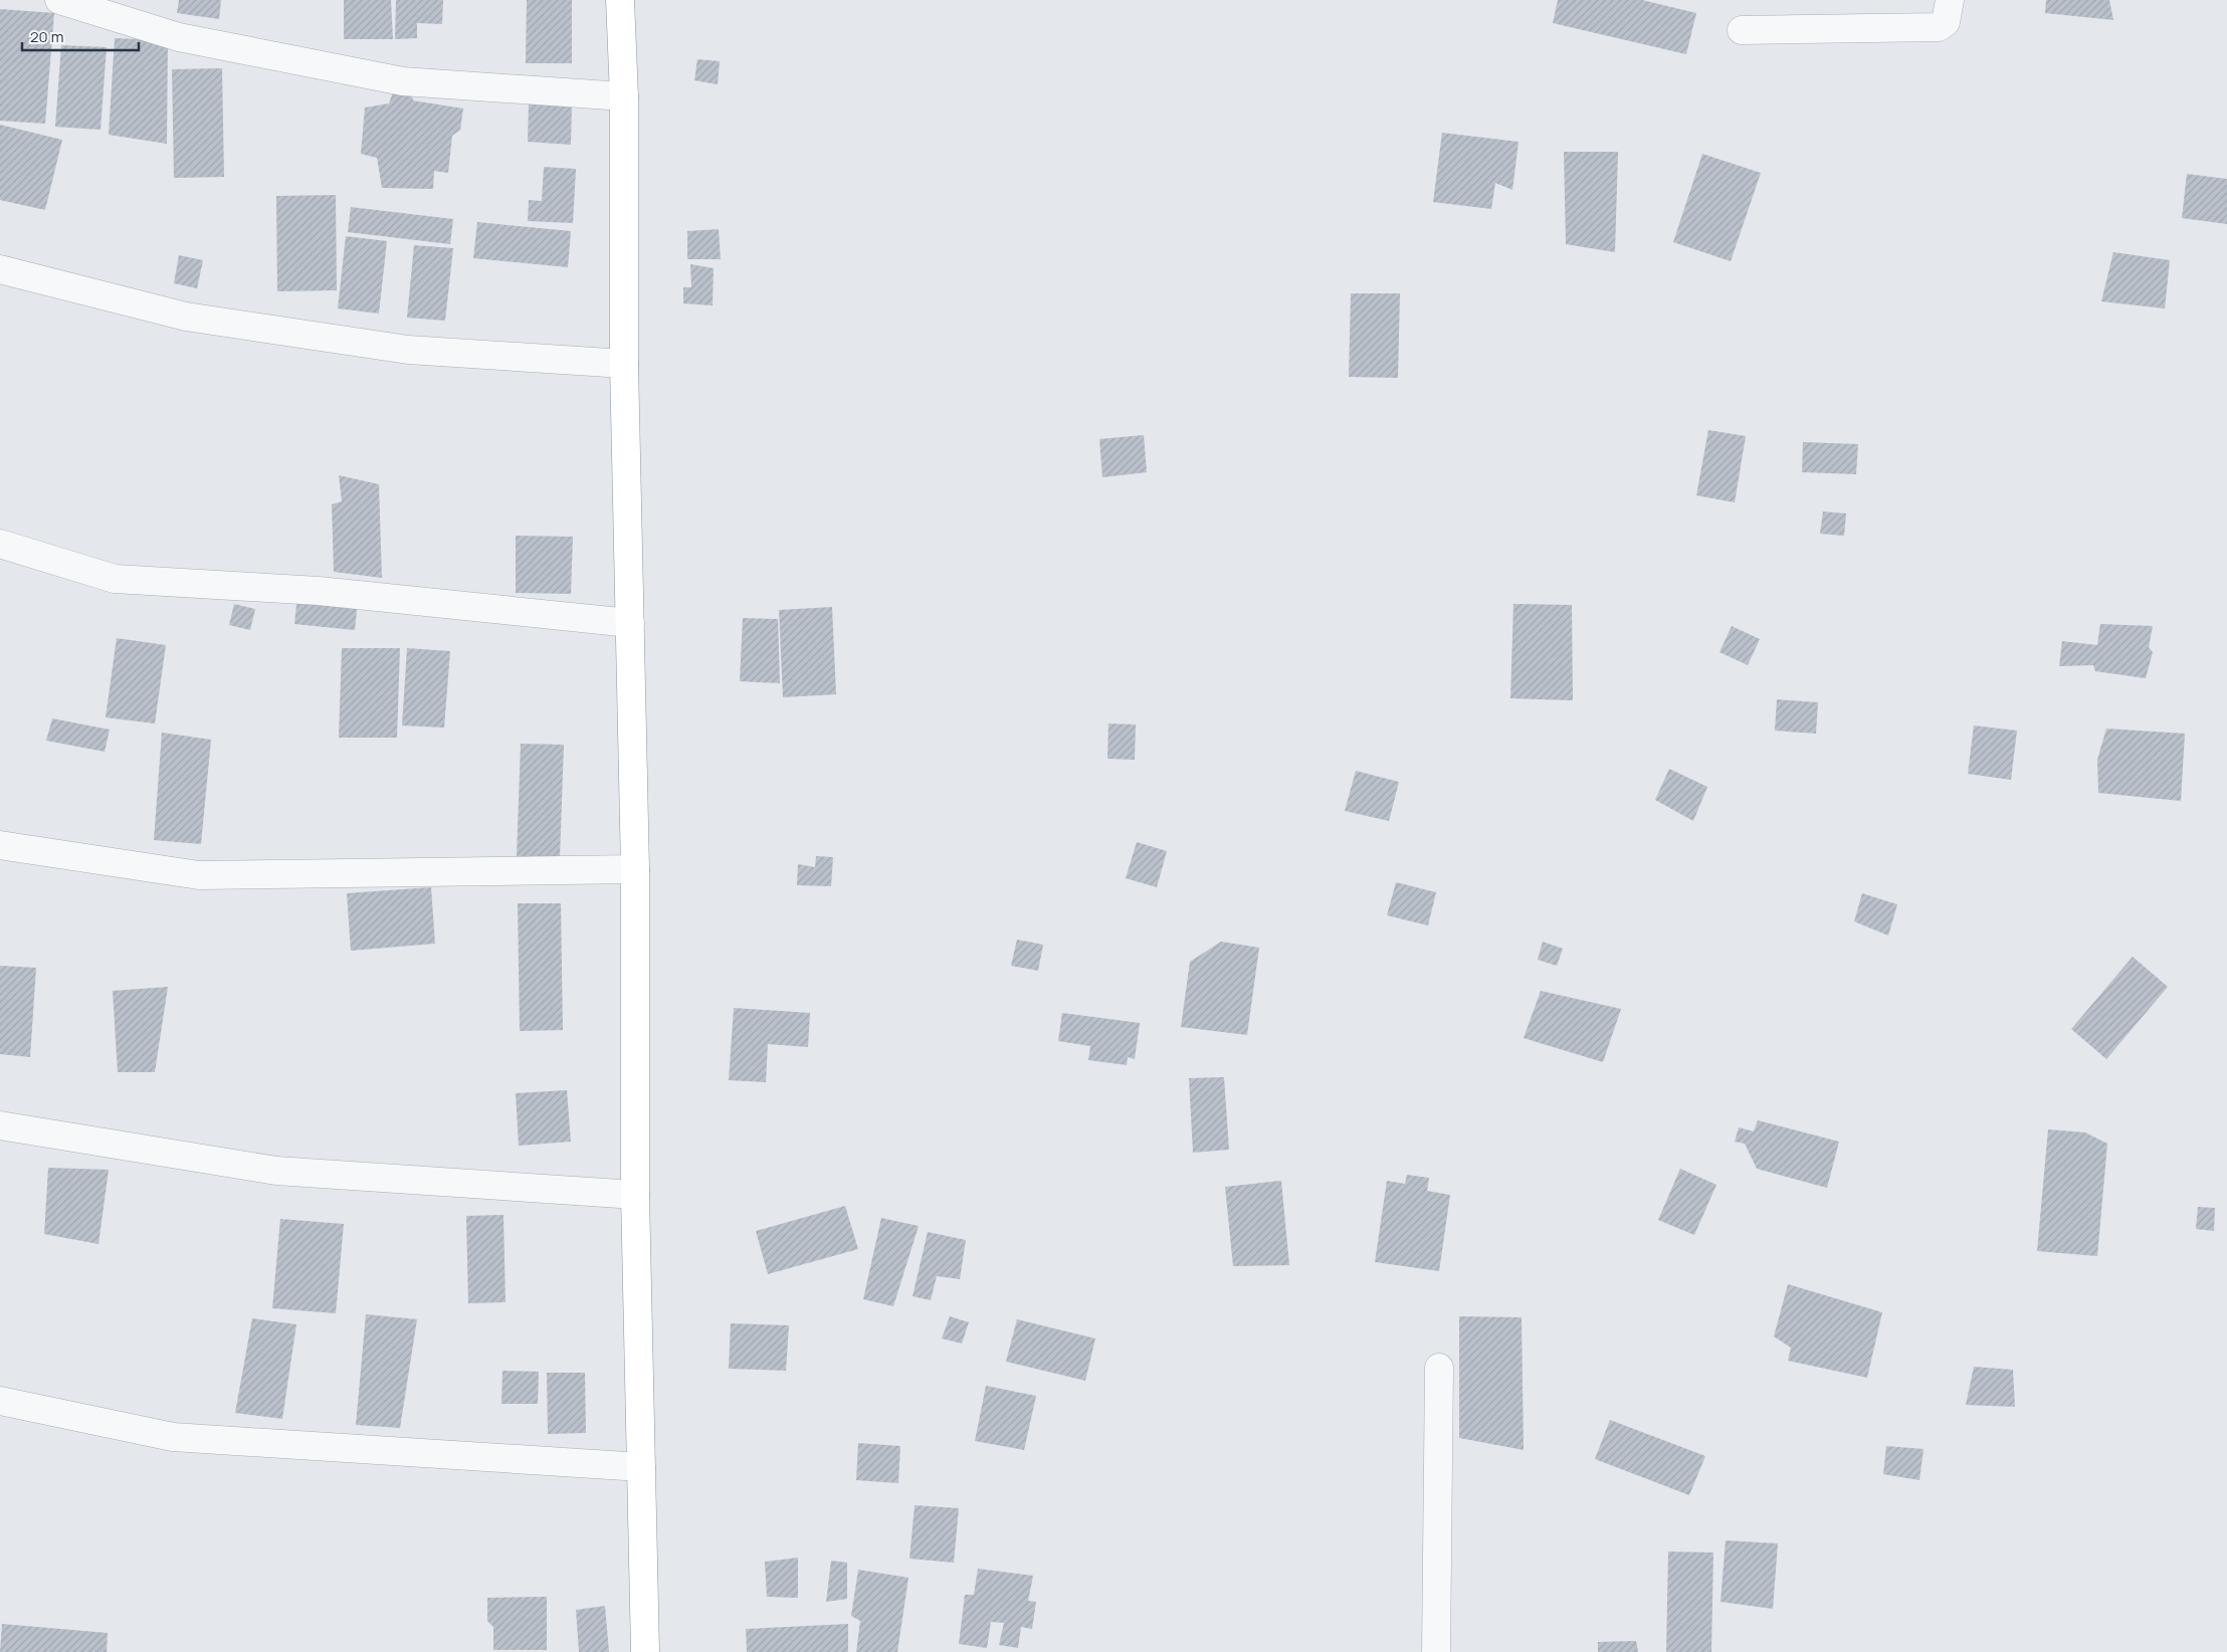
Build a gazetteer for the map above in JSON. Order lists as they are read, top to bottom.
{
  "scale_bar": "20 m"
}
